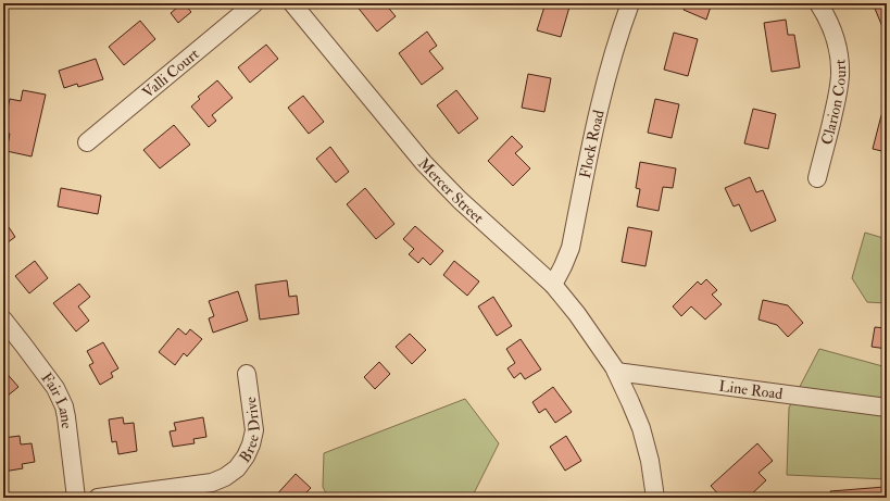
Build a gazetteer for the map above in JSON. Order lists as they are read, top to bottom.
{
  "streets": {
    "street": [
      "Valli Court",
      "Clarion Court",
      "Flock Road",
      "Mercer Street",
      "Line Road",
      "Fair Lane",
      "Bree Drive"
    ]
  },
  "crossings": [
    ["Flock Road", "Mercer Street"],
    ["Mercer Street", "Line Road"]
  ]
}
